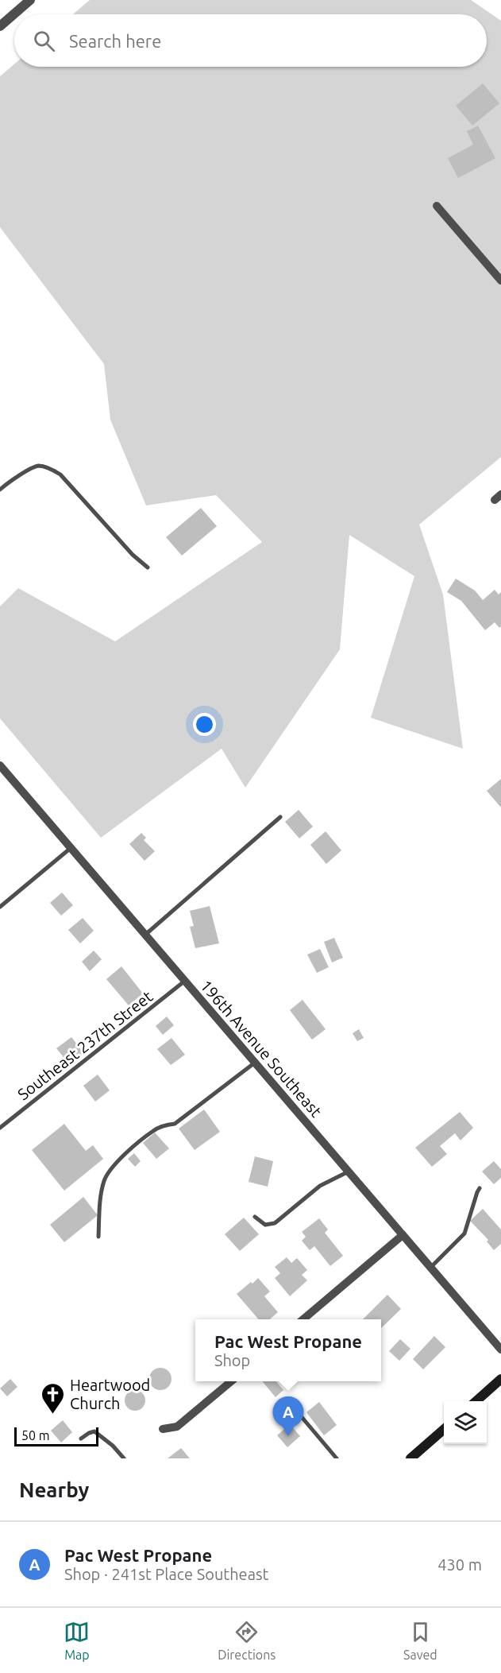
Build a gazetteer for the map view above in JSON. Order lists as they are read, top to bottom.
{
  "streets": {
    "street": ["196th Avenue Southeast"],
    "lane": ["Southeast 237th Street"]
  },
  "crossings": [
    ["Southeast 237th Street", "196th Avenue Southeast"]
  ],
  "places": {
    "church": ["Heartwood Church"]
  },
  "scale_bar": "50 m",
  "page": {
    "search": "Search here",
    "popup": ["Pac West Propane", "Shop"],
    "pins": "A",
    "scale": "50 m",
    "heading": "Nearby",
    "list": [
      {
        "mark": "A",
        "name": "Pac West Propane",
        "note": "Shop · 241st Place Southeast",
        "value": "430 m"
      }
    ],
    "nav": ["Map", "Directions", "Saved"]
  }
}
